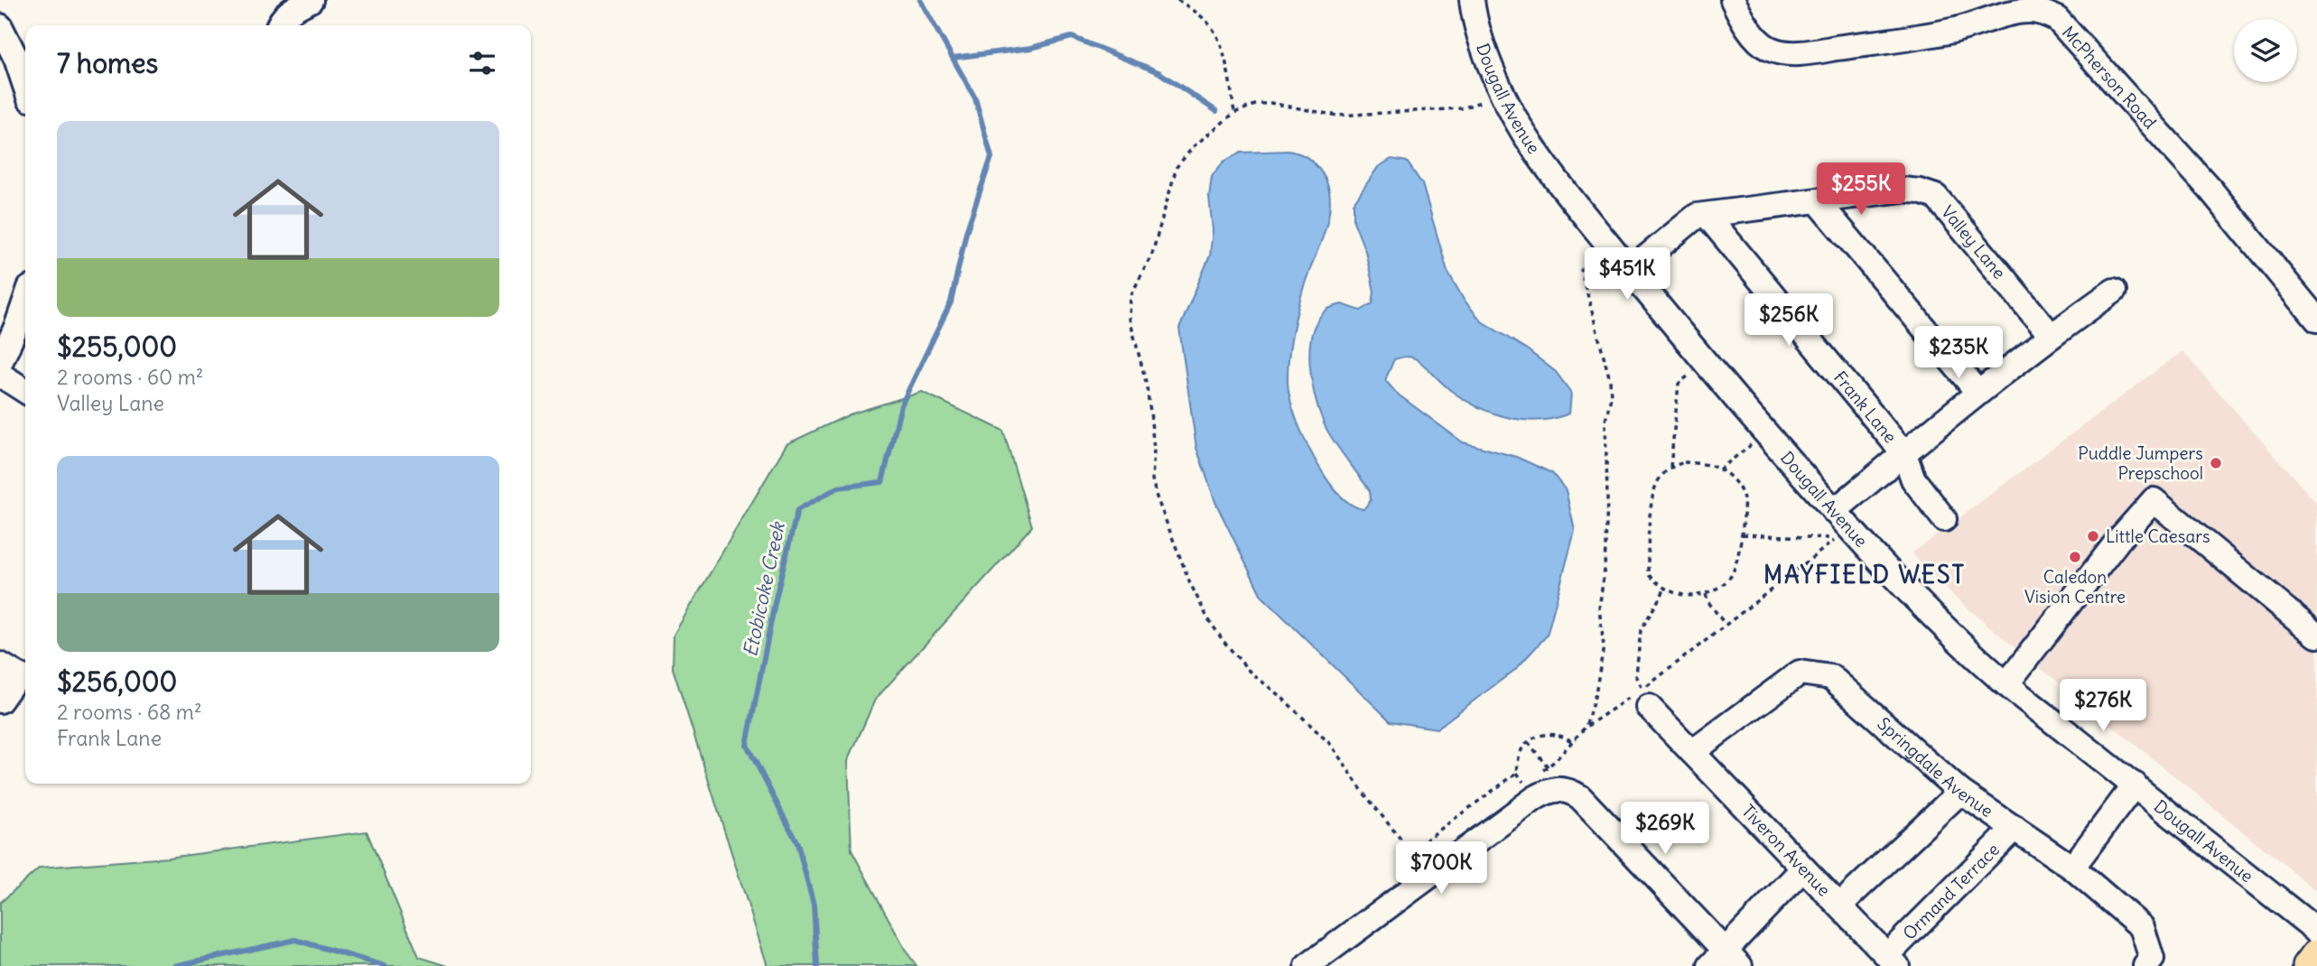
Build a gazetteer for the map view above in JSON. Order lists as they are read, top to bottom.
{
  "streets": {
    "street": [
      "McPherson Road",
      "Dougall Avenue",
      "Valley Lane",
      "Frank Lane",
      "Springdale Avenue",
      "Tiveron Avenue",
      "Ormand Terrace"
    ]
  },
  "crossings": [
    ["Dougall Avenue", "Valley Lane"],
    ["Valley Lane", "Frank Lane"],
    ["Springdale Avenue", "Tiveron Avenue"],
    ["Springdale Avenue", "Ormand Terrace"],
    ["Tiveron Avenue", "Ormand Terrace"]
  ],
  "districts": ["MAYFIELD WEST"],
  "water": ["Etobicoke Creek"],
  "places": ["Puddle Jumpers Prepschool", "Little Caesars", "Caledon Vision Centre"],
  "page": {
    "heading": "7 homes",
    "list": [
      {
        "name": "$255,000",
        "note": "2 rooms · 60 m² · Valley Lane"
      },
      {
        "name": "$256,000",
        "note": "2 rooms · 68 m² · Frank Lane"
      }
    ],
    "price": [
      "$255K",
      "$451K",
      "$256K",
      "$235K",
      "$276K",
      "$269K",
      "$700K"
    ]
  }
}
